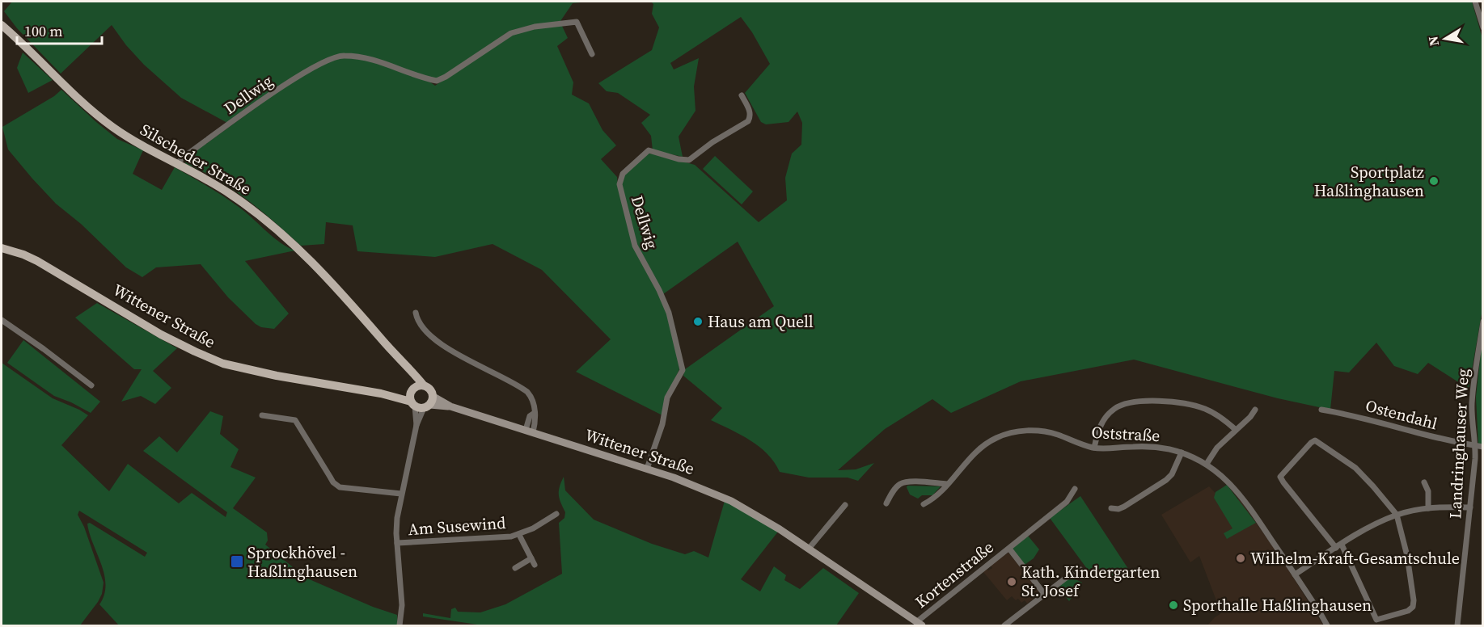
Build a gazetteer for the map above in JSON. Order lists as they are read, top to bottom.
{
  "streets": {
    "main road": ["Silscheder Straße", "Wittener Straße"],
    "street": [
      "Dellwig",
      "Ostendahl",
      "Oststraße",
      "Landringhauser Weg",
      "Am Susewind",
      "Kortenstraße"
    ]
  },
  "crossings": [
    ["Dellwig", "Silscheder Straße"],
    ["Dellwig", "Wittener Straße"],
    ["Silscheder Straße", "Wittener Straße"],
    ["Wittener Straße", "Kortenstraße"],
    ["Ostendahl", "Landringhauser Weg"]
  ],
  "places": {
    "other": [
      "Sportplatz Haßlinghausen",
      "Haus am Quell",
      "Wilhelm-Kraft-Gesamtschule",
      "Kath. Kindergarten St. Josef",
      "Sporthalle Haßlinghausen"
    ],
    "transit": ["Sprockhövel - Haßlinghausen"]
  },
  "scale_bar": "100 m",
  "north": "left"
}
